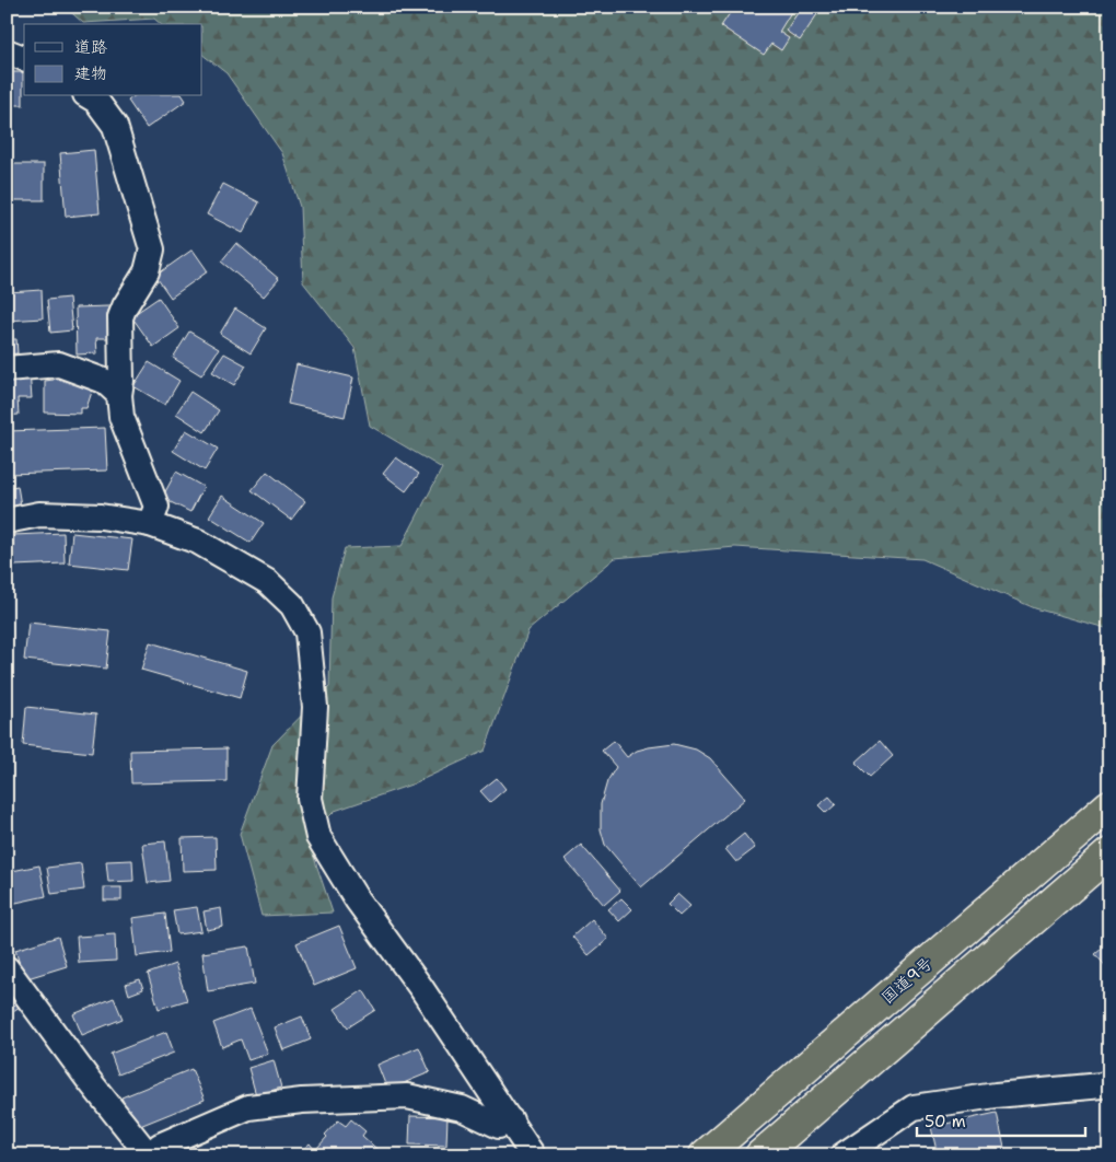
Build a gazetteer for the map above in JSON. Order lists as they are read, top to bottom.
{
  "streets": {
    "highway": ["国道9号"]
  },
  "legend": ["道路", "建物"],
  "scale_bar": "50 m"
}
